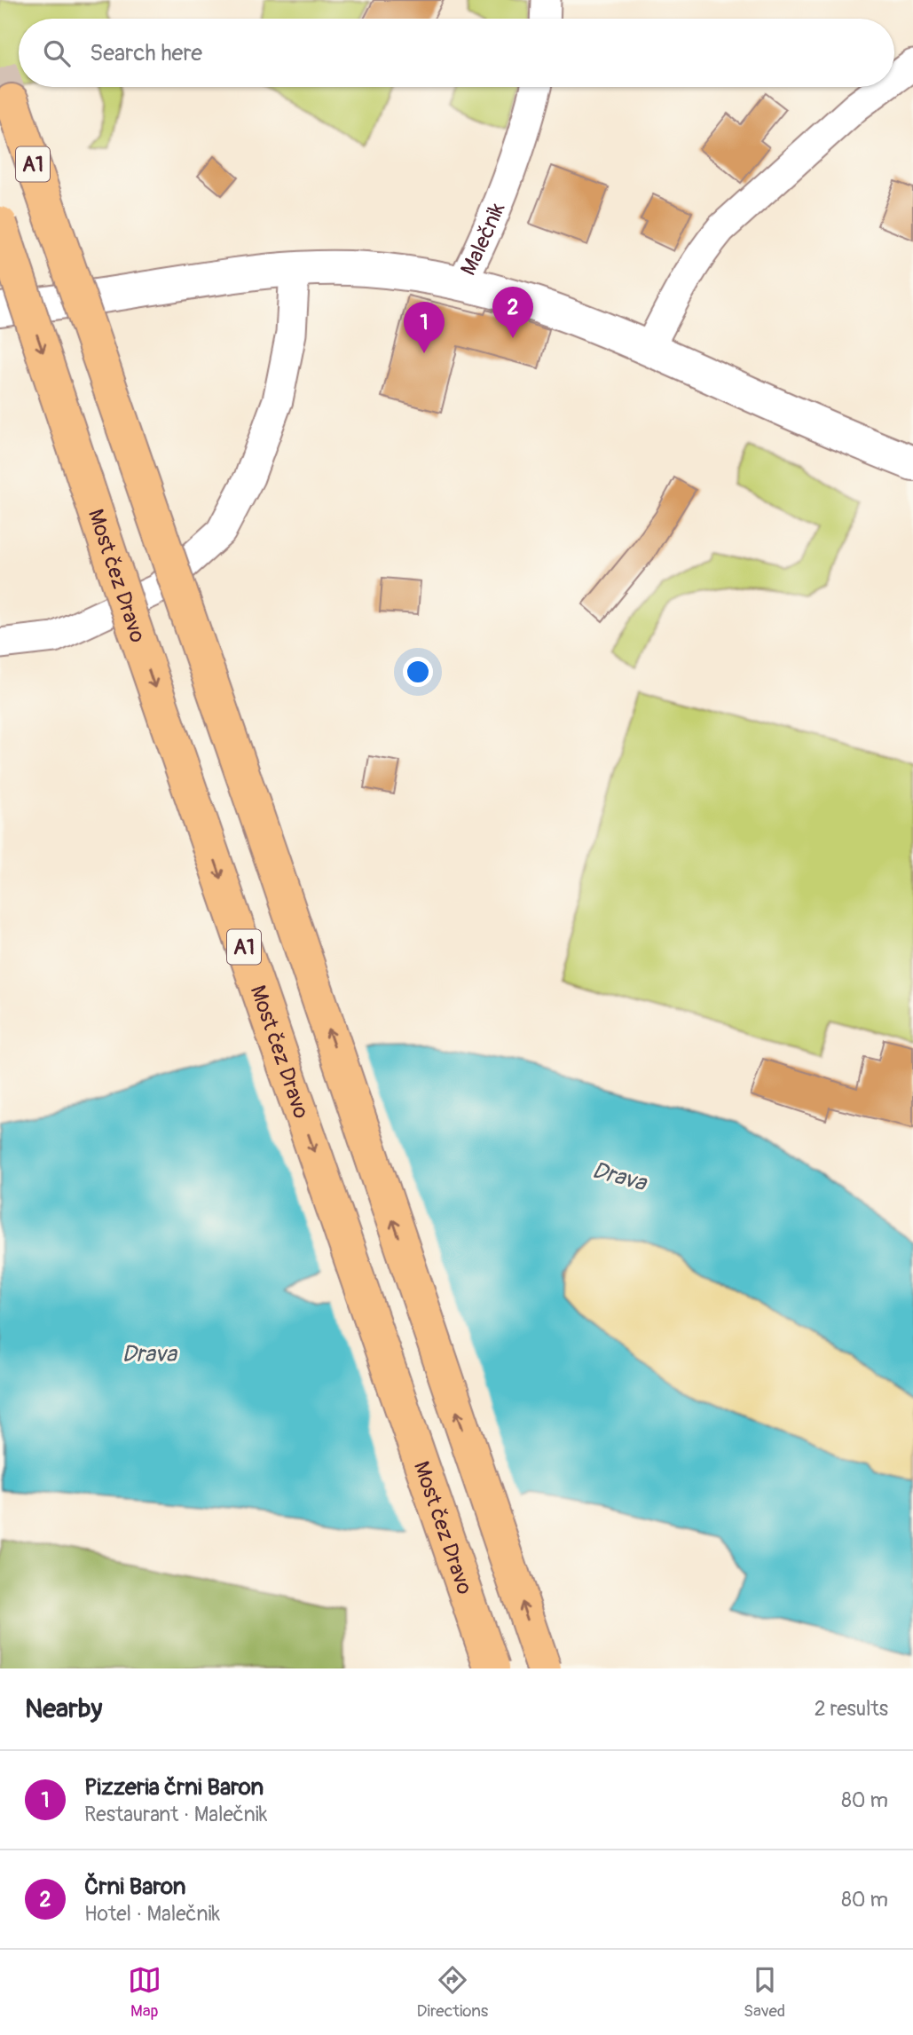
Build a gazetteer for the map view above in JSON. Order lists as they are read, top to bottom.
{
  "streets": {
    "highway": ["A1", "Most čez Dravo"],
    "street": ["Malečnik"]
  },
  "water": ["Drava"],
  "page": {
    "search": "Search here",
    "pins": ["2", "1"],
    "heading": ["Nearby", "2 results"],
    "list": [
      {
        "mark": "1",
        "name": "Pizzeria črni Baron",
        "note": "Restaurant · Malečnik",
        "value": "80 m"
      },
      {
        "mark": "2",
        "name": "Črni Baron",
        "note": "Hotel · Malečnik",
        "value": "80 m"
      }
    ],
    "nav": ["Map", "Directions", "Saved"]
  }
}
